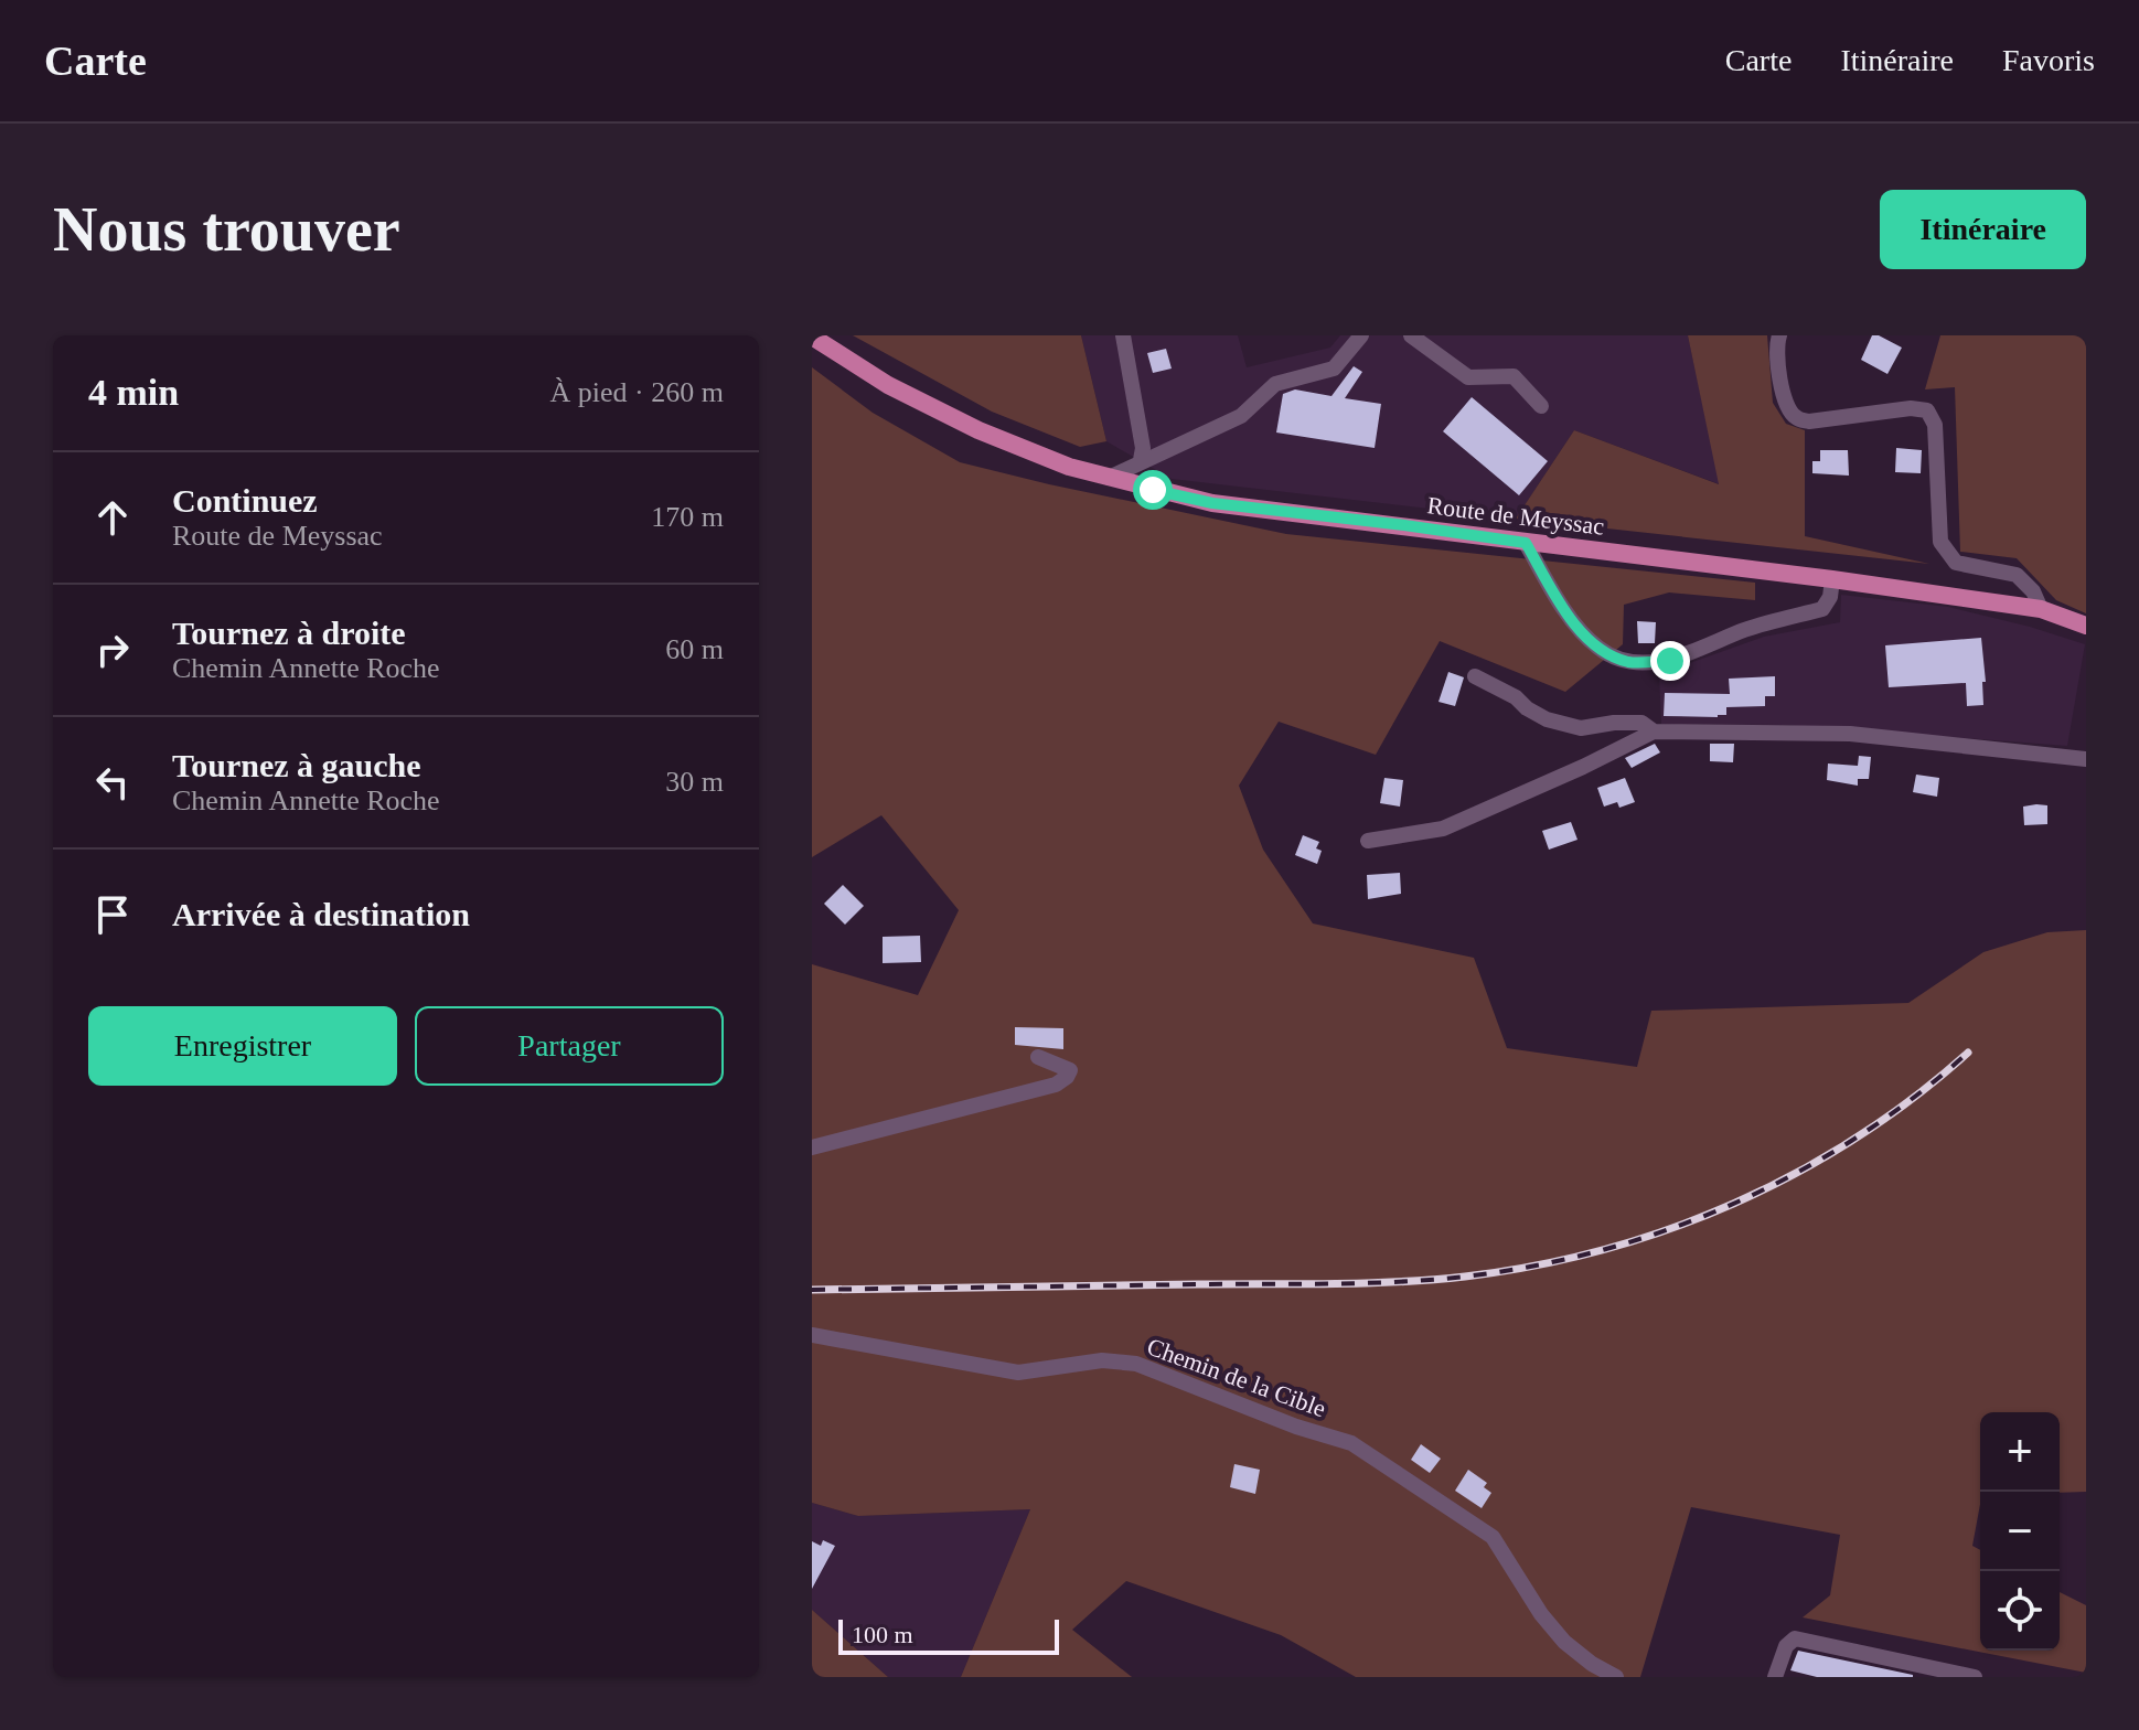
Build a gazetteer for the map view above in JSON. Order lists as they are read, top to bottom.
{
  "streets": {
    "main road": ["Route de Meyssac"],
    "street": ["Chemin de la Cible"]
  },
  "scale_bar": "100 m",
  "page": {
    "header": "Carte",
    "nav": ["Carte", "Itinéraire", "Favoris"],
    "buttons": [
      "Itinéraire",
      ["Enregistrer", "Partager"]
    ],
    "title": "Nous trouver",
    "heading": ["4 min", "À pied · 260 m"],
    "list": [
      ["Continuez", "Route de Meyssac", "170 m"],
      ["Tournez à droite", "Chemin Annette Roche", "60 m"],
      ["Tournez à gauche", "Chemin Annette Roche", "30 m"],
      "Arrivée à destination"
    ],
    "map_buttons": ["+", "−"],
    "scale": "100 m"
  }
}
